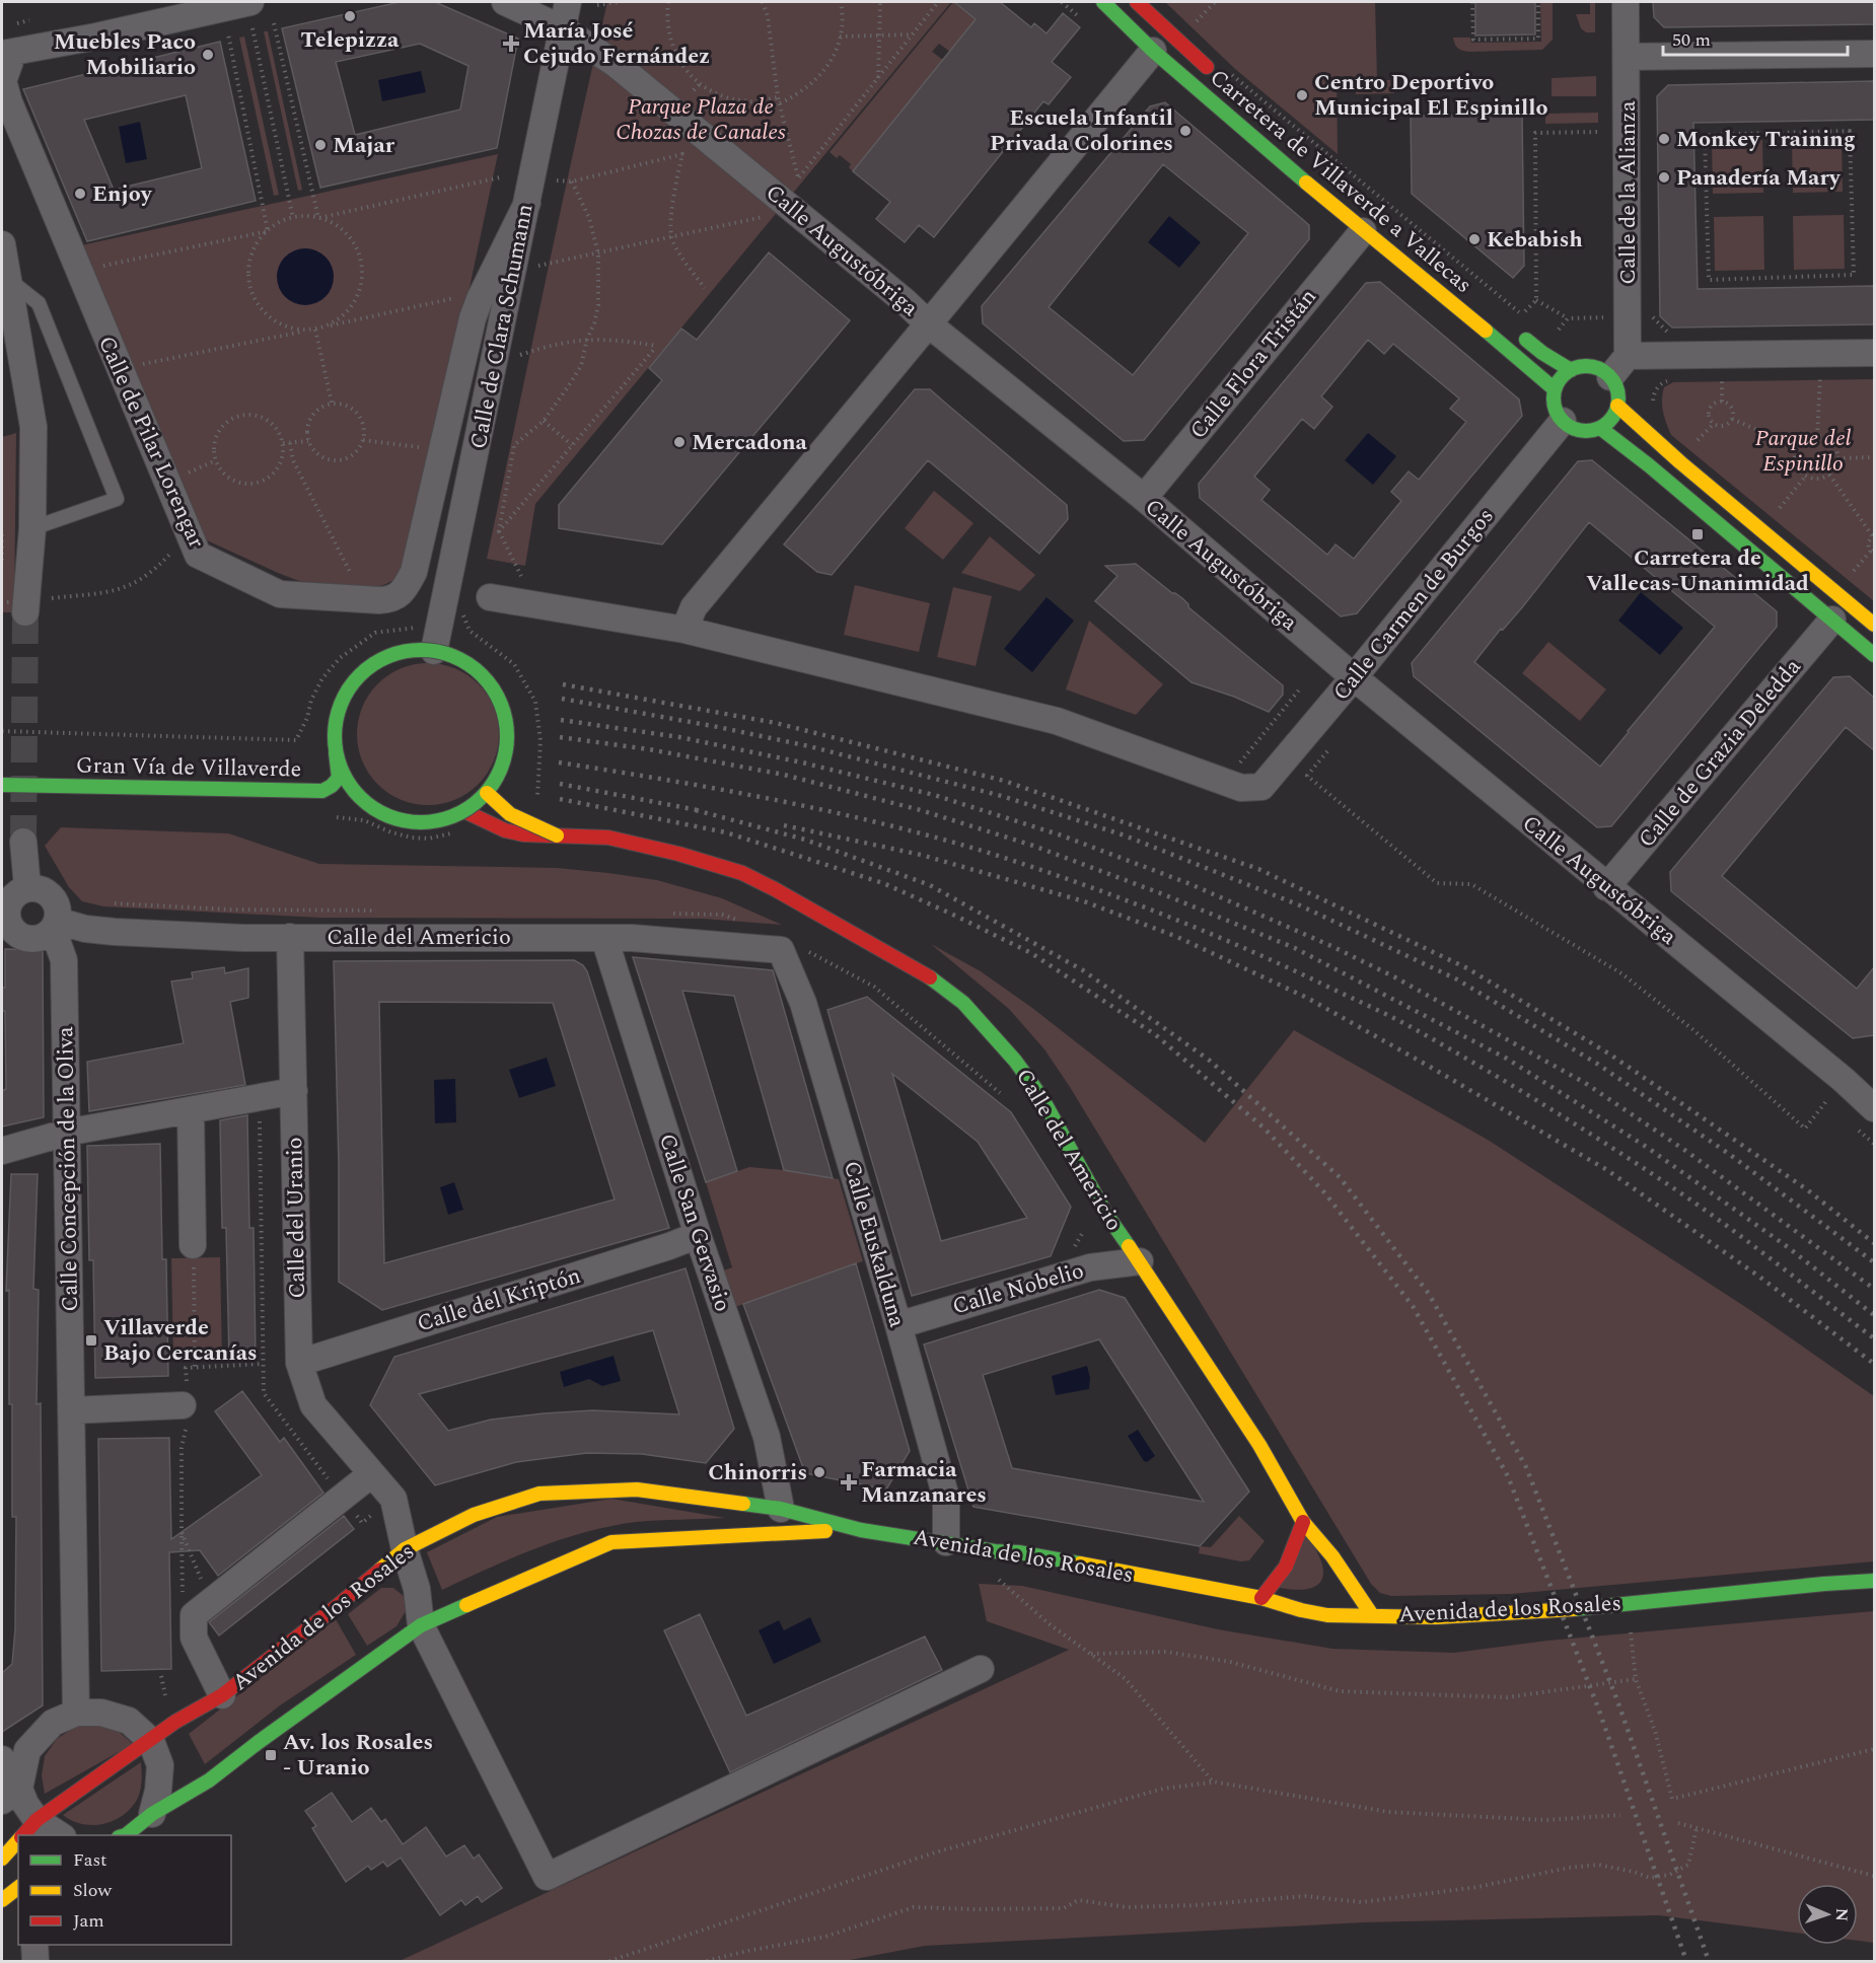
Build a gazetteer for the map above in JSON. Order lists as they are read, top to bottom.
{
  "streets": {
    "street": [
      "Carretera de Villaverde a Vallecas",
      "Calle de la Alianza",
      "Calle Augustóbriga",
      "Calle de Clara Schumann",
      "Calle Flora Tristán",
      "Calle de Pilar Lorengar",
      "Calle Carmen de Burgos",
      "Calle de Grazia Deledda",
      "Gran Vía de Villaverde",
      "Calle del Americio",
      "Calle Concepción de la Oliva",
      "Calle del Uranio",
      "Calle San Gervasio",
      "Calle Euskalduna",
      "Calle Nobelio",
      "Calle del Kriptón",
      "Avenida de los Rosales"
    ]
  },
  "crossings": [
    ["Carretera de Villaverde a Vallecas", "Calle Flora Tristán"],
    ["Carretera de Villaverde a Vallecas", "Calle Carmen de Burgos"],
    ["Calle Augustóbriga", "Calle de Clara Schumann"],
    ["Calle Augustóbriga", "Calle Flora Tristán"],
    ["Calle Augustóbriga", "Calle Carmen de Burgos"],
    ["Calle Augustóbriga", "Calle de Grazia Deledda"],
    ["Calle de Clara Schumann", "Calle de Pilar Lorengar"],
    ["Calle de Clara Schumann", "Gran Vía de Villaverde"],
    ["Calle de Clara Schumann", "Calle del Americio"],
    ["Gran Vía de Villaverde", "Calle del Americio"],
    ["Calle del Americio", "Calle Concepción de la Oliva"],
    ["Calle del Americio", "Calle del Uranio"],
    ["Calle del Americio", "Calle San Gervasio"],
    ["Calle del Americio", "Calle Euskalduna"],
    ["Calle del Americio", "Calle Nobelio"],
    ["Calle del Americio", "Avenida de los Rosales"],
    ["Calle del Uranio", "Calle del Kriptón"],
    ["Calle del Uranio", "Avenida de los Rosales"],
    ["Calle San Gervasio", "Calle del Kriptón"],
    ["Calle San Gervasio", "Avenida de los Rosales"],
    ["Calle Euskalduna", "Calle Nobelio"],
    ["Calle Euskalduna", "Avenida de los Rosales"]
  ],
  "parks": ["Parque Plaza de Chozas de Canales", "Parque del Espinillo"],
  "places": {
    "other": [
      "Telepizza",
      "Muebles Paco Mobiliario",
      "Centro Deportivo Municipal El Espinillo",
      "Escuela Infantil Privada Colorines",
      "Monkey Training",
      "Majar",
      "Panadería Mary",
      "Enjoy",
      "Kebabish",
      "Mercadona",
      "Chinorris"
    ],
    "health": ["María José Cejudo Fernández", "Farmacia Manzanares"],
    "transit": ["Carretera de Vallecas-Unanimidad", "Villaverde Bajo Cercanías", "Av. los Rosales - Uranio"]
  },
  "legend": ["Fast", "Slow", "Jam"],
  "scale_bar": "50 m",
  "north": "right"
}
